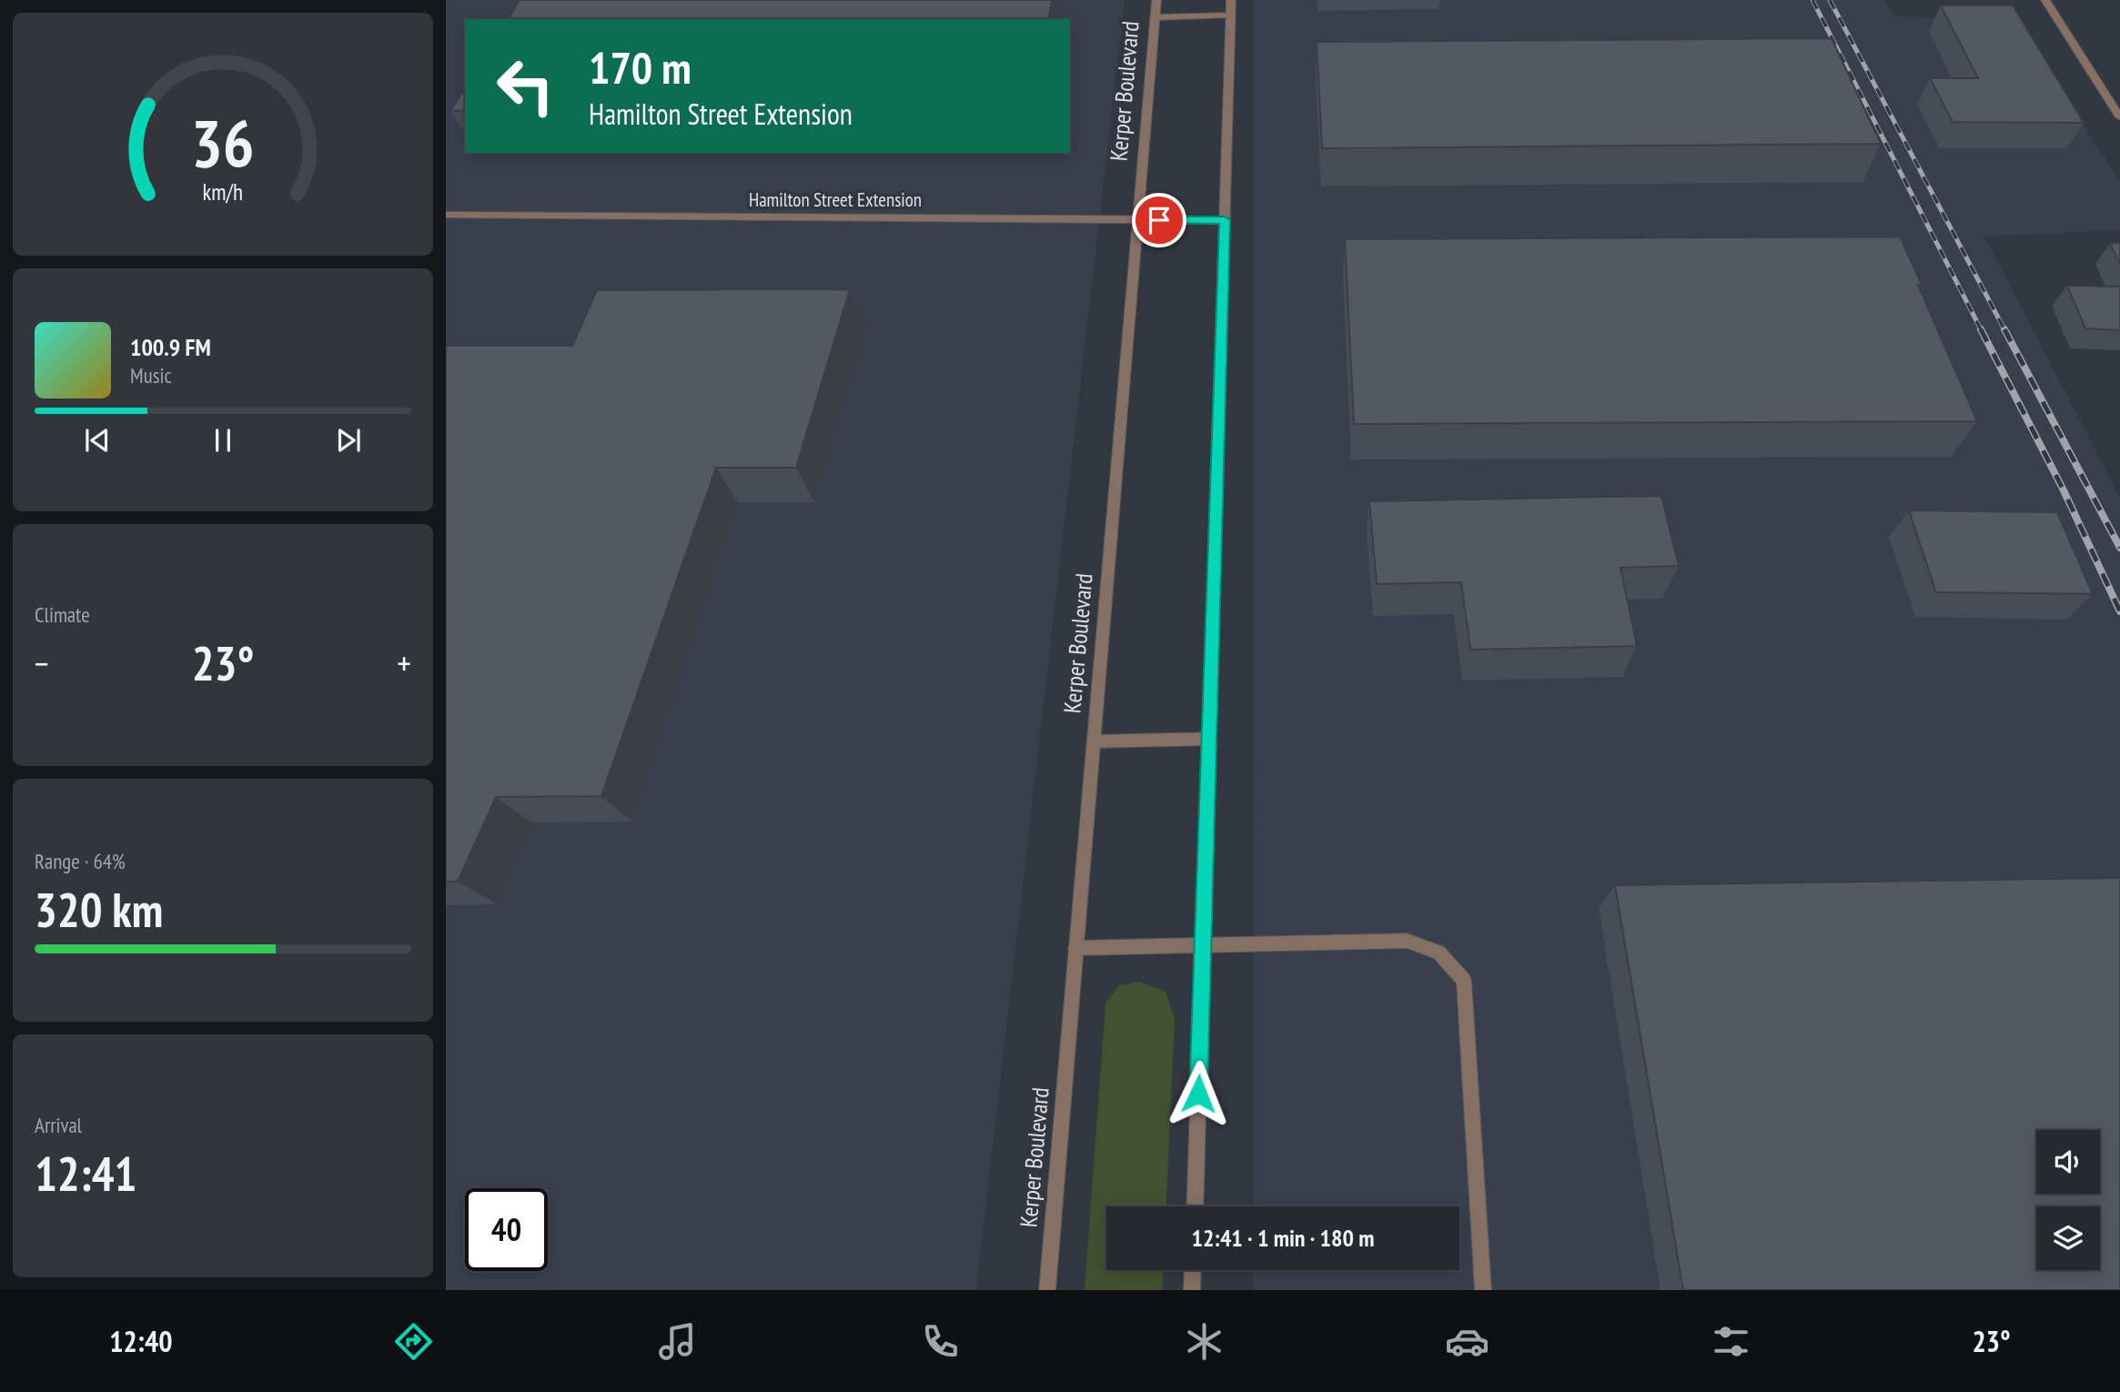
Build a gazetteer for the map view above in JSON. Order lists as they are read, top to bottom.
{
  "streets": {
    "street": ["Kerper Boulevard", "Hamilton Street Extension"]
  },
  "crossings": [
    ["Kerper Boulevard", "Hamilton Street Extension"]
  ],
  "page": {
    "turn": ["170 m", "Hamilton Street Extension"],
    "song": ["100.9 FM", "Music"],
    "tile": [
      "Climate",
      ["Range · 64%", "320 km"],
      ["Arrival", "12:41"]
    ],
    "heat": ["−", "23°", "+"],
    "limit": "40",
    "trip": "12:41 · 1 min · 180 m",
    "tabs": ["12:40", "23°"],
    "gauge": ["36", "km/h"]
  }
}
